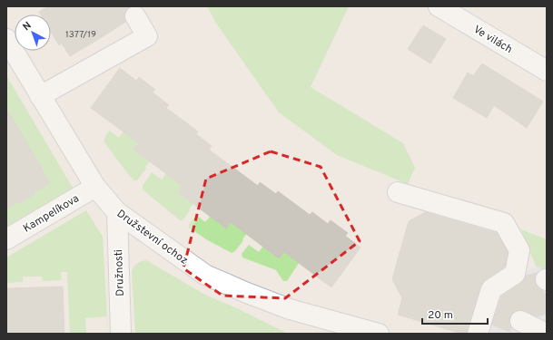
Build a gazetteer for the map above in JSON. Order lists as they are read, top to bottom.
{
  "streets": {
    "street": [
      "Ve vilách",
      "Kampelíkova",
      "Družstevní ochoz",
      "Družnosti"
    ]
  },
  "crossings": [
    ["Kampelíkova", "Družstevní ochoz"],
    ["Družstevní ochoz", "Družnosti"]
  ],
  "house_numbers": ["1377/19"],
  "scale_bar": "20 m",
  "north": "top left"
}
